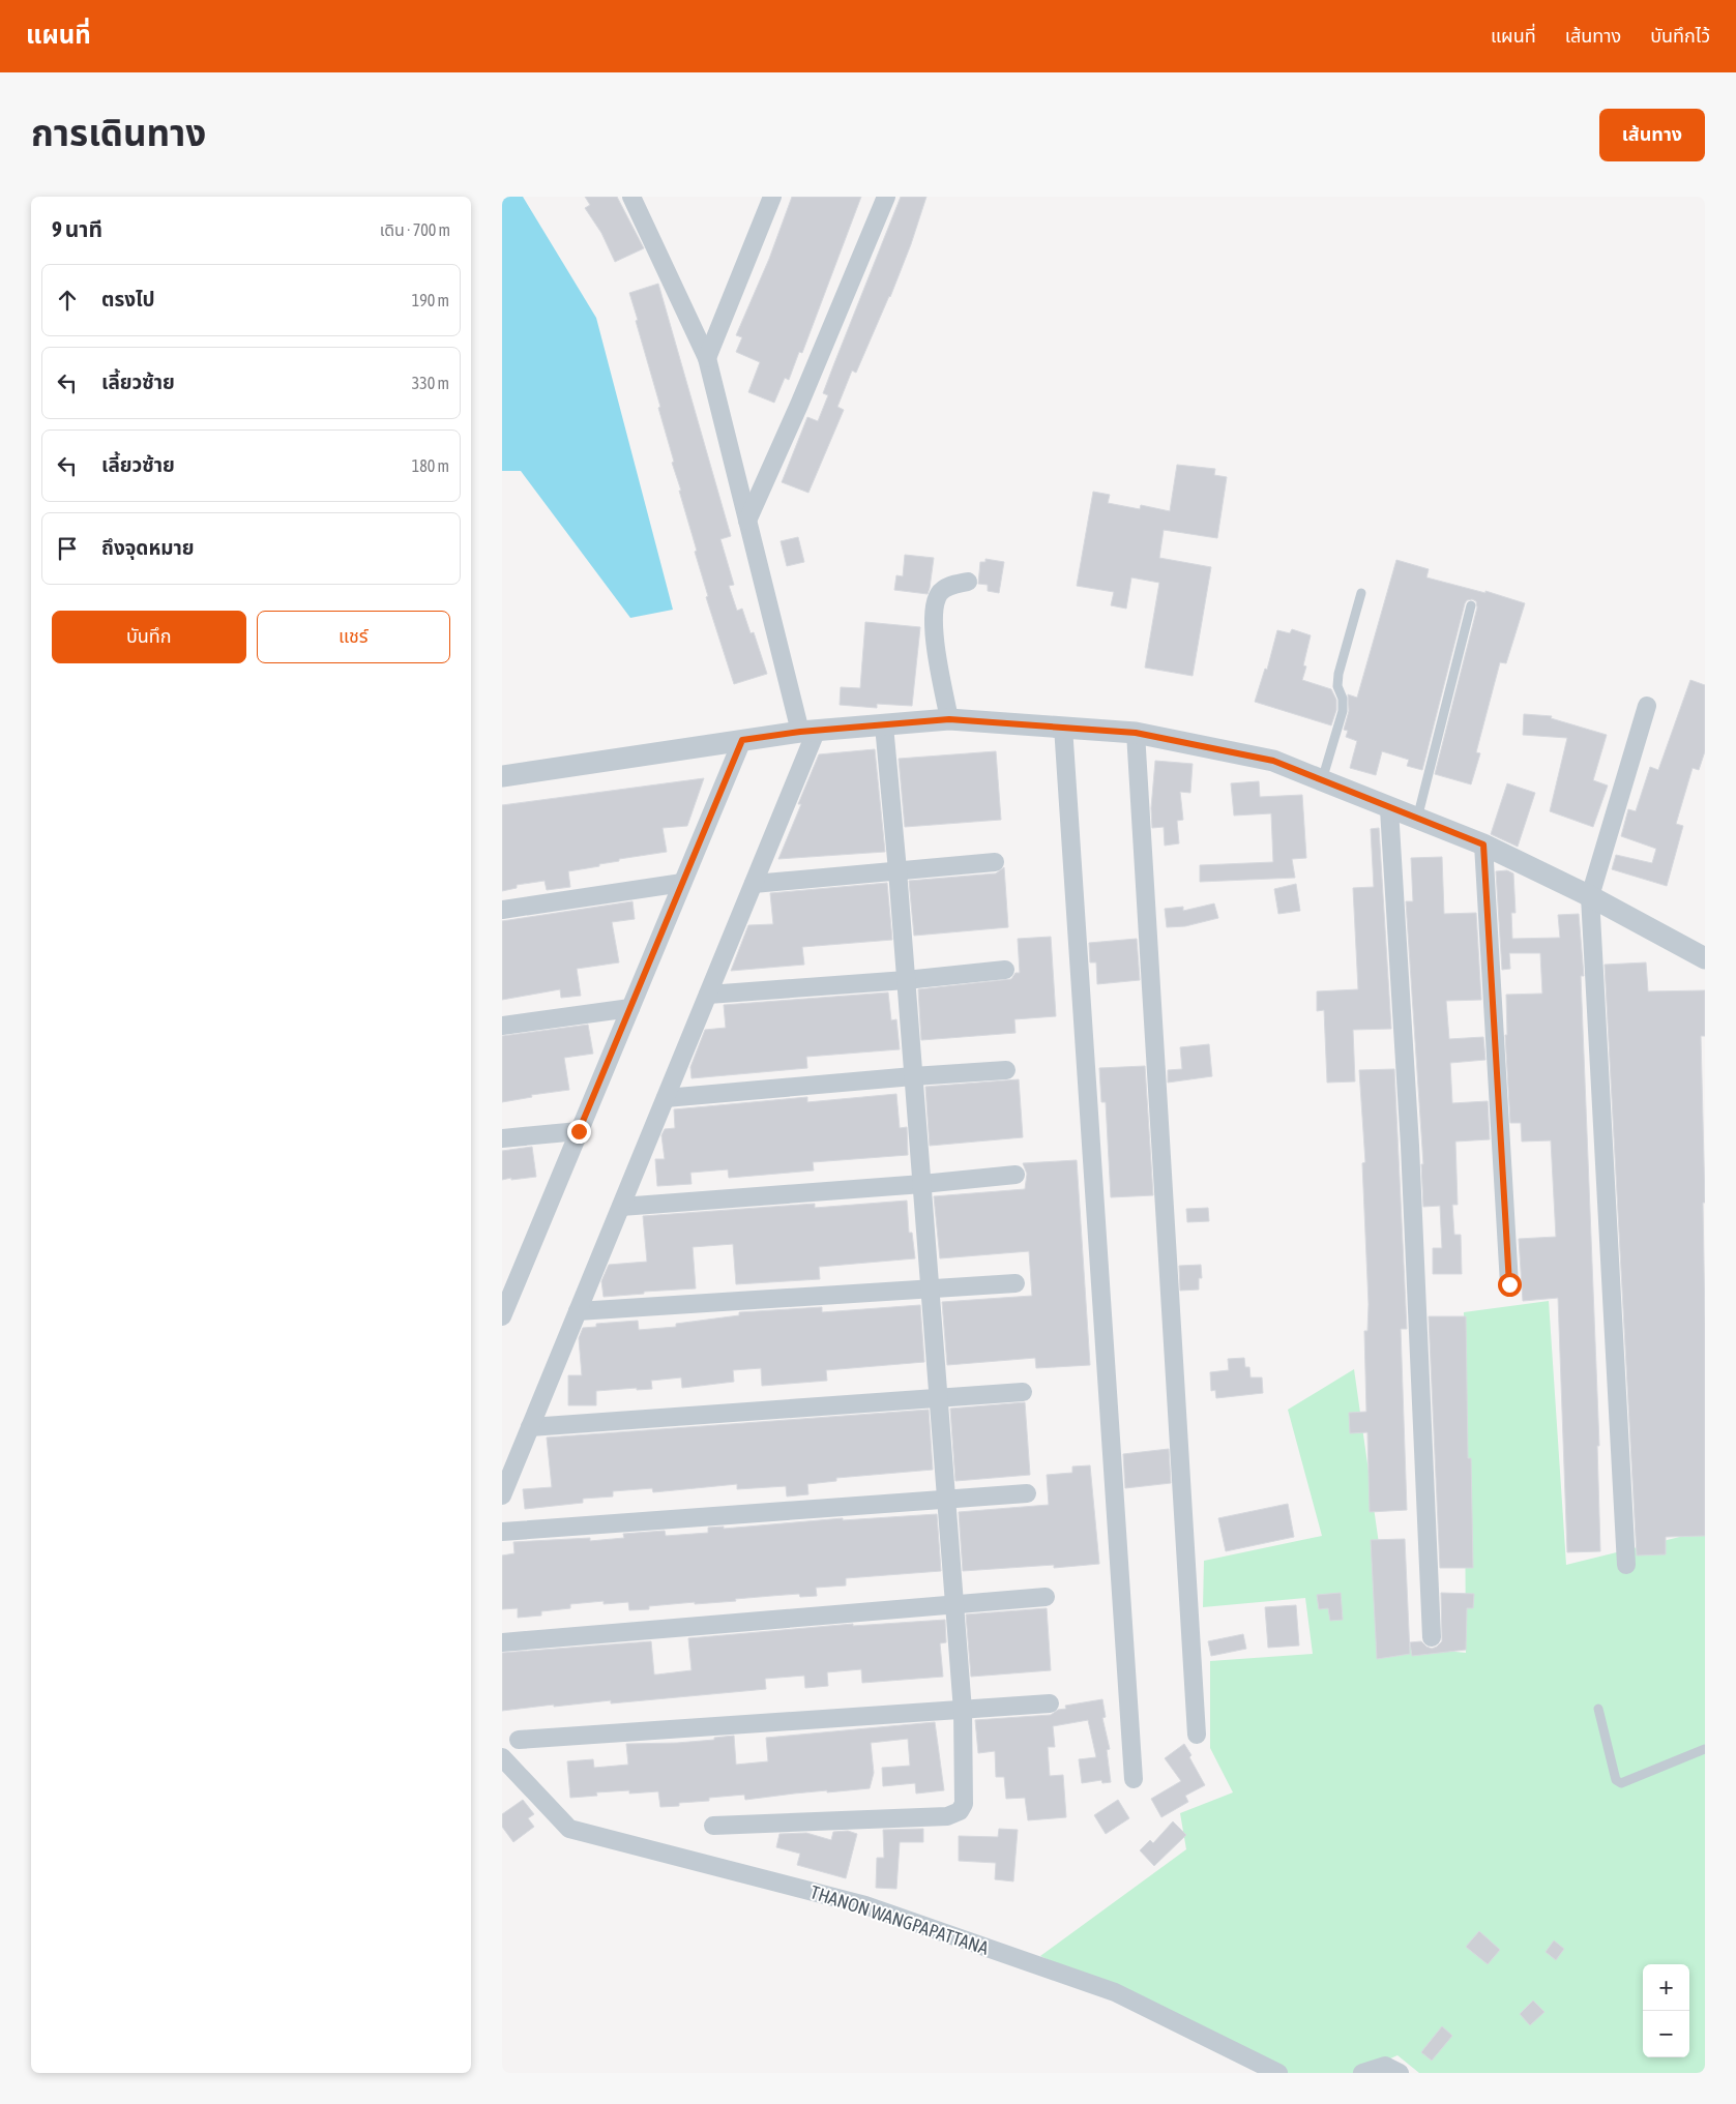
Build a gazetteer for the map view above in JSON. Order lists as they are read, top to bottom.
{
  "streets": {
    "street": ["THANON WANGPAPATTANA"]
  },
  "page": {
    "header": "แผนที่",
    "nav": ["แผนที่", "เส้นทาง", "บันทึกไว้"],
    "title": "การเดินทาง",
    "buttons": [
      "เส้นทาง",
      ["บันทึก", "แชร์"]
    ],
    "heading": ["9 นาที", "เดิน · 700 m"],
    "list": [
      ["ตรงไป", "190 m"],
      ["เลี้ยวซ้าย", "330 m"],
      ["เลี้ยวซ้าย", "180 m"],
      "ถึงจุดหมาย"
    ],
    "map_buttons": ["+", "−"]
  }
}
